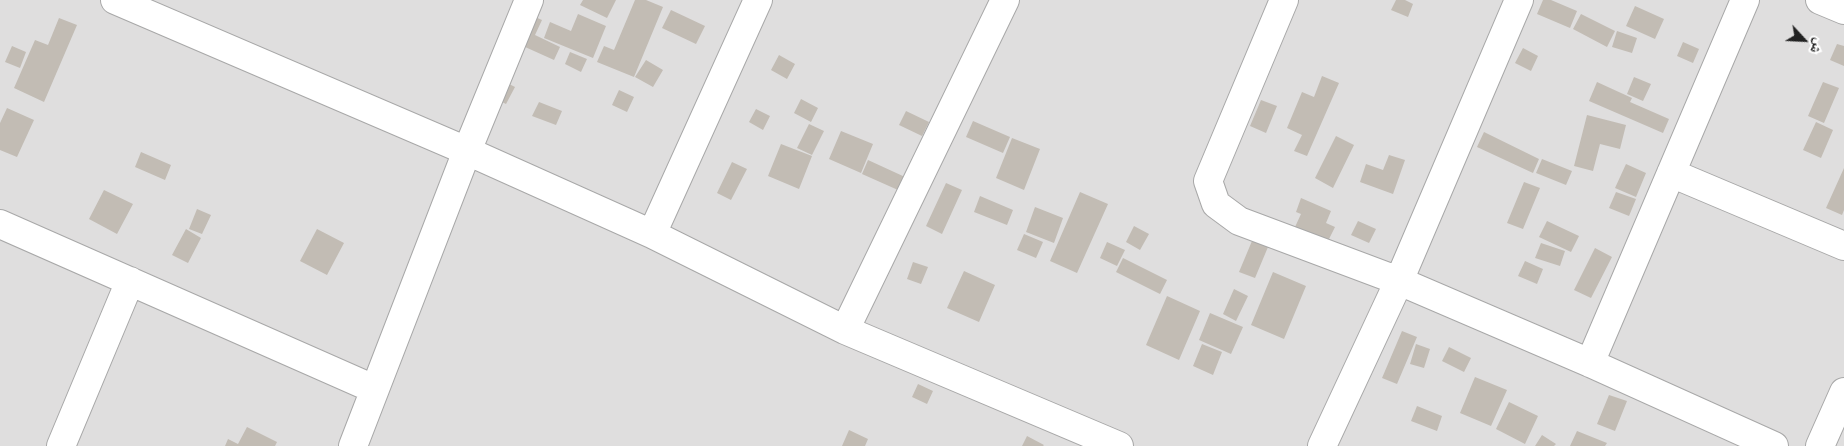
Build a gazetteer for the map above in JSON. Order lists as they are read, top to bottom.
{
  "north": "bottom right"
}
